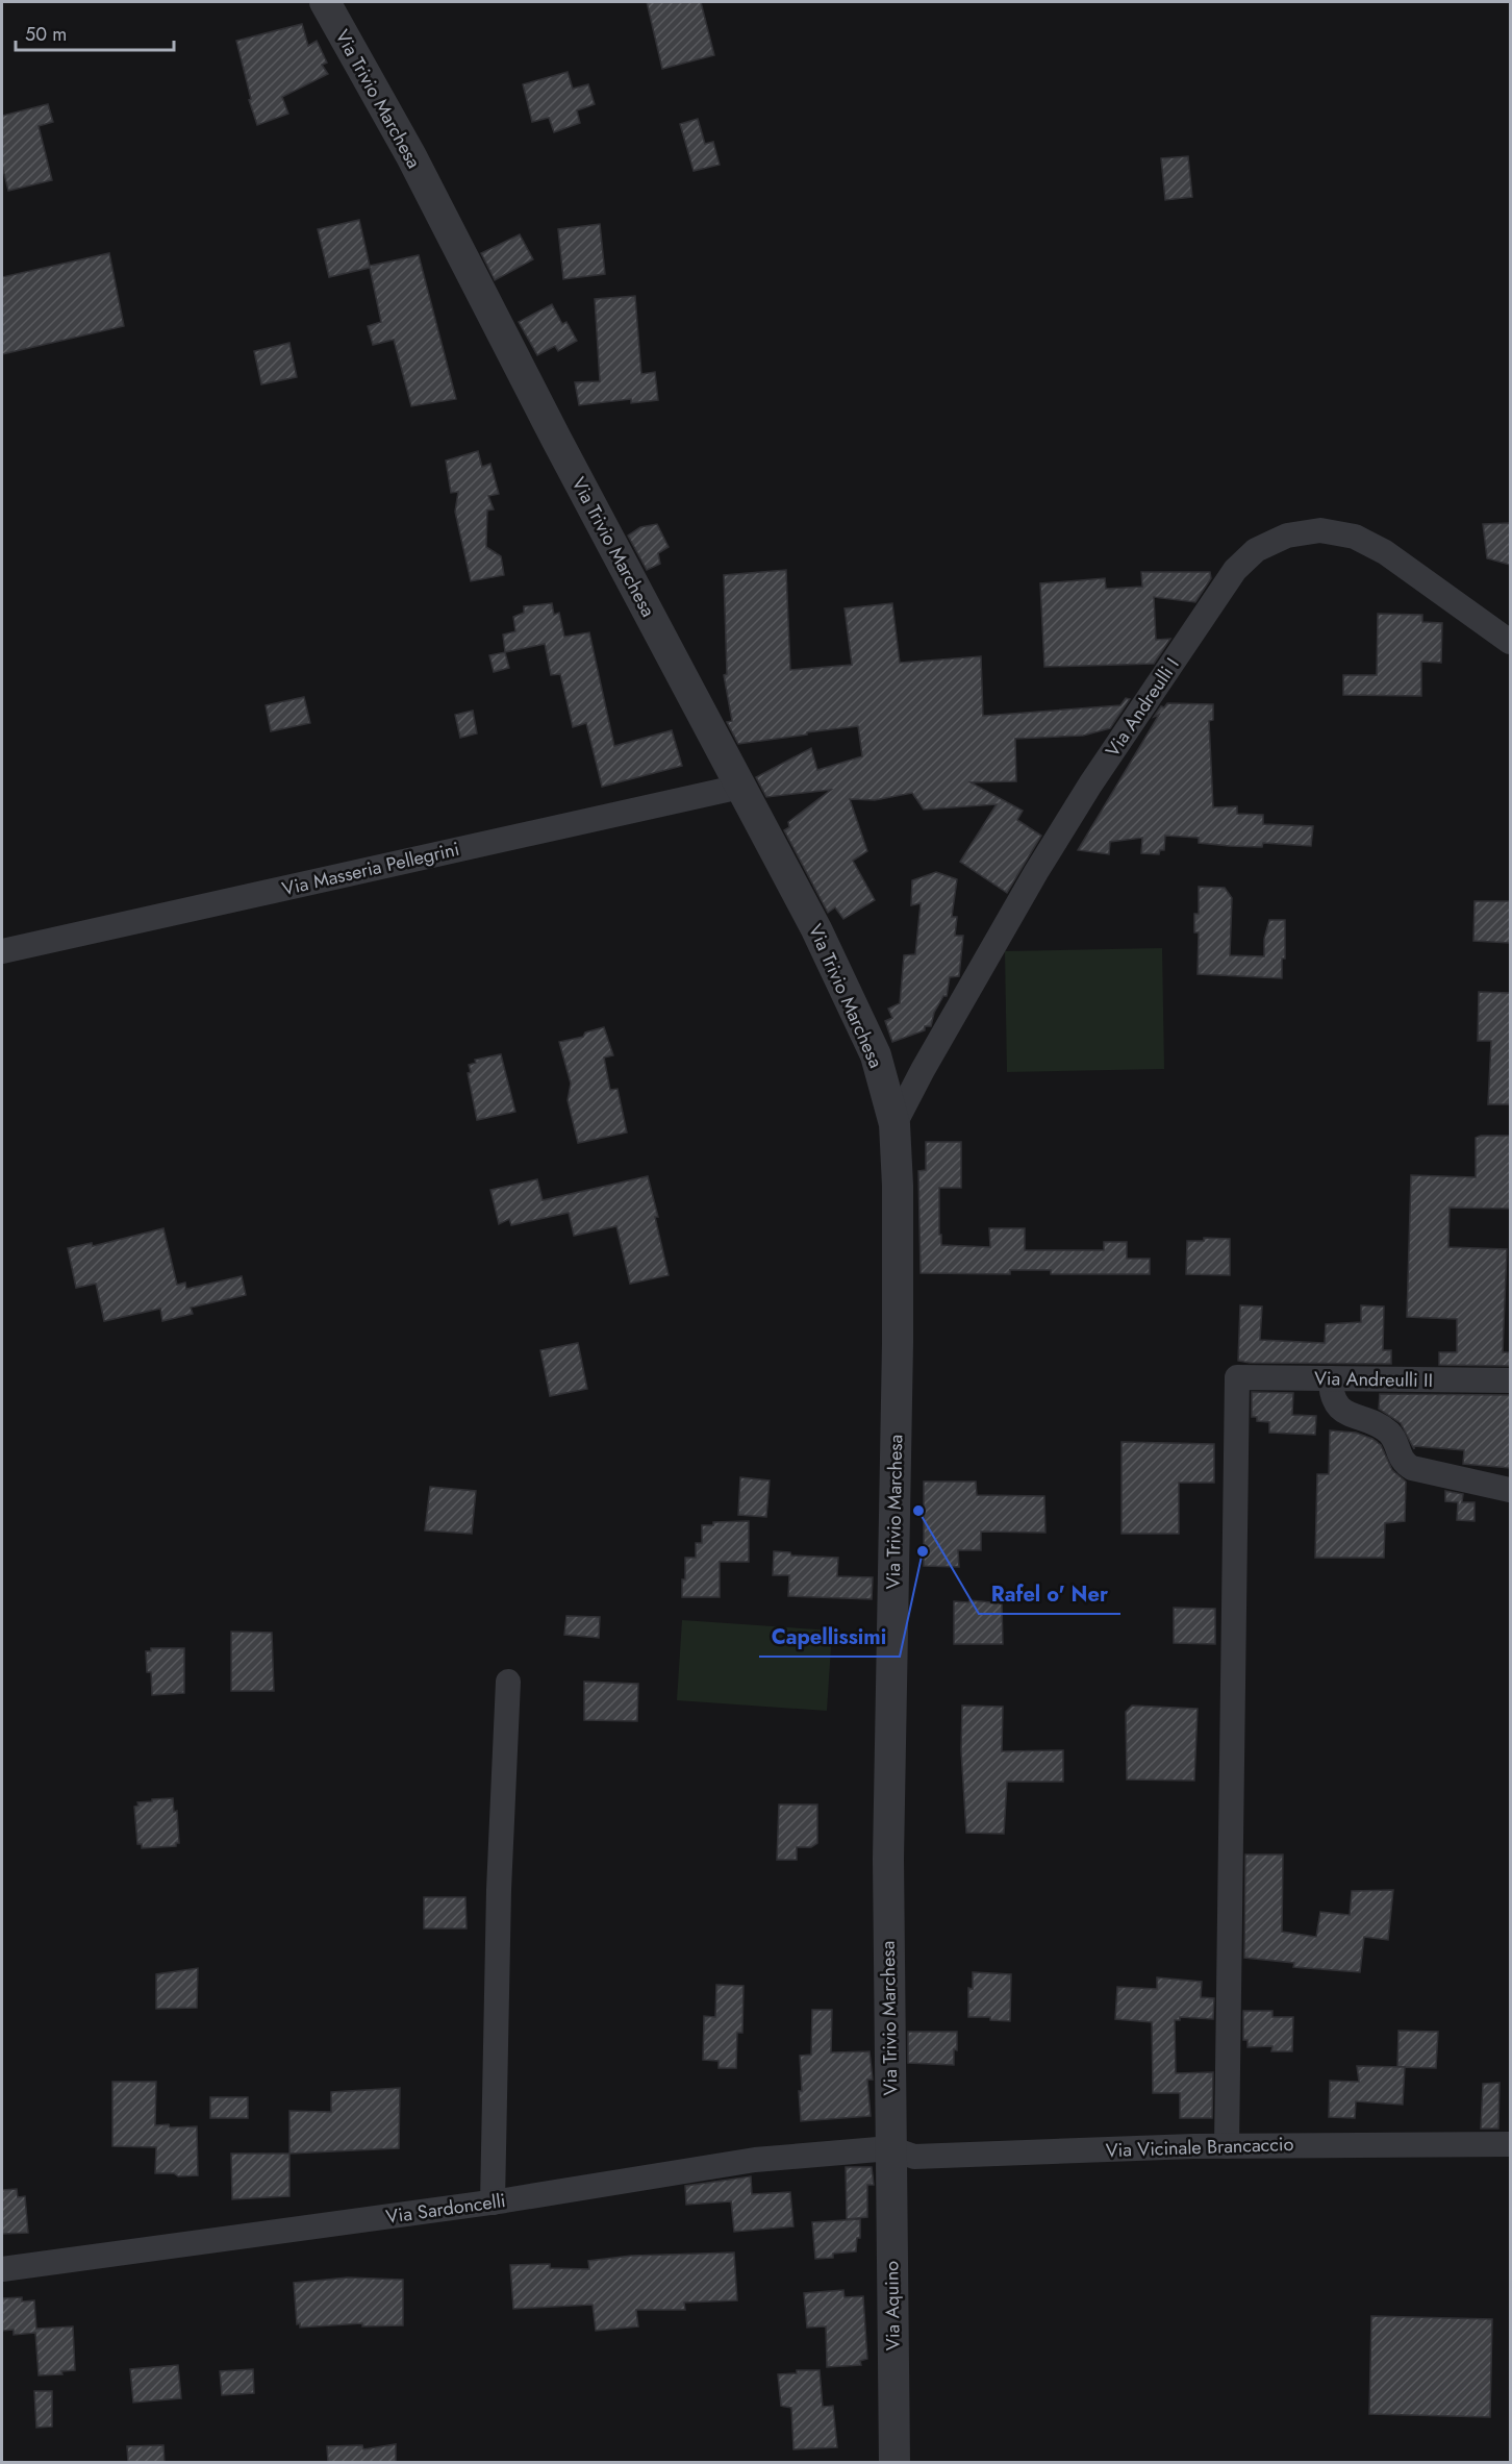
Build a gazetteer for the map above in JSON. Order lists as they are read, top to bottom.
{
  "streets": {
    "street": [
      "Via Trivio Marchesa",
      "Via Andreulli I",
      "Via Masseria Pellegrini",
      "Via Andreulli II",
      "Via Vicinale Brancaccio",
      "Via Sardoncelli",
      "Via Aquino"
    ]
  },
  "crossings": [
    ["Via Trivio Marchesa", "Via Andreulli I"],
    ["Via Trivio Marchesa", "Via Masseria Pellegrini"],
    ["Via Trivio Marchesa", "Via Vicinale Brancaccio"],
    ["Via Trivio Marchesa", "Via Sardoncelli"],
    ["Via Trivio Marchesa", "Via Aquino"],
    ["Via Andreulli II", "Via Vicinale Brancaccio"],
    ["Via Vicinale Brancaccio", "Via Sardoncelli"],
    ["Via Vicinale Brancaccio", "Via Aquino"],
    ["Via Sardoncelli", "Via Aquino"]
  ],
  "places": ["Rafel o' Ner", "Capellissimi"],
  "scale_bar": "50 m"
}
